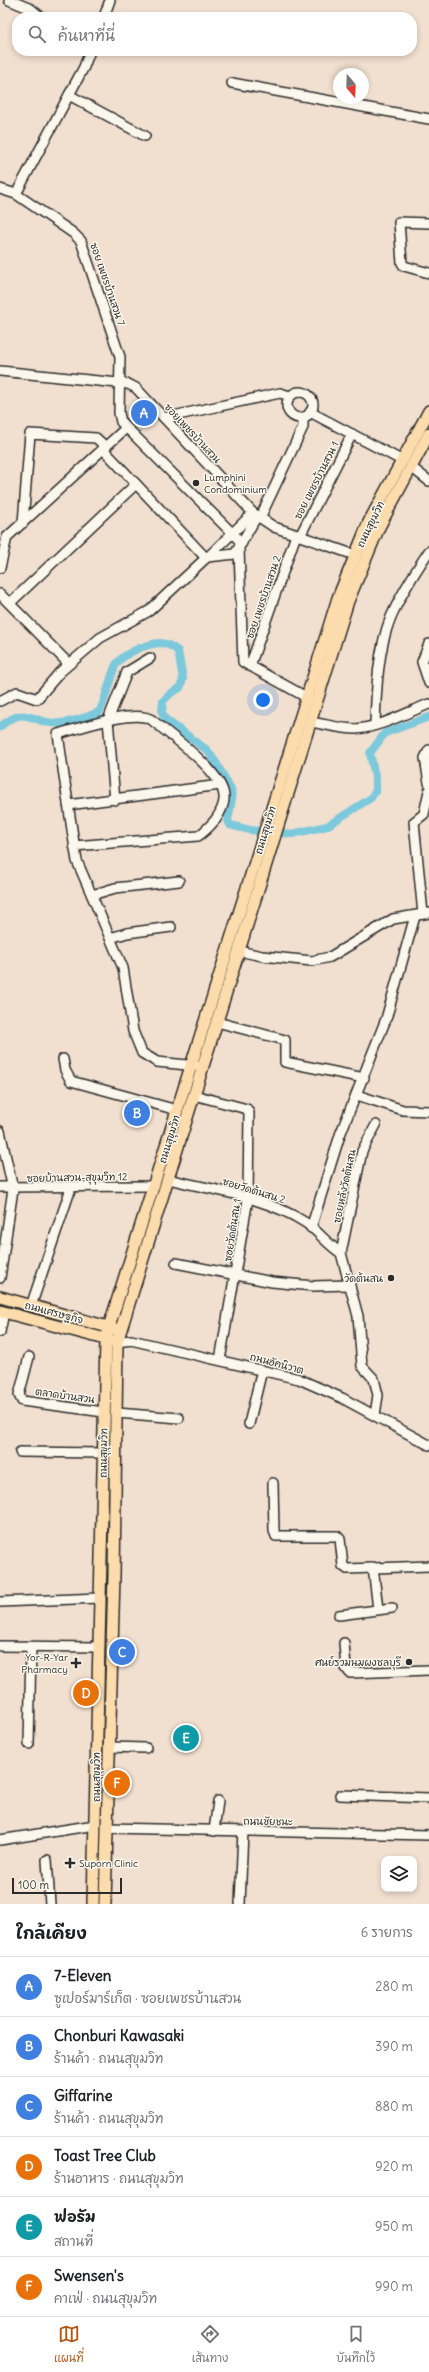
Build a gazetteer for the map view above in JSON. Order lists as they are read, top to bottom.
{
  "streets": {
    "main road": ["ถนนสุขุมวิท", "ถนนเศรษฐกิจ"],
    "street": [
      "ซอย เพชรบ้านสวน 7",
      "ซอยเพชรบ้านสวน",
      "ซอย เพชรบ้านสวน 1",
      "ซอย เพชรบ้านสวน 2",
      "ซอยบ้านสวน-สุขุมวิท 12",
      "ซอยหลังวัดต้นสน",
      "ซอยวัดต้นสน 2",
      "ซอยวัดต้นสน 1",
      "ถนนอัคนิวาต",
      "ตลาดบ้านสวน",
      "ถนนชัยชนะ"
    ]
  },
  "crossings": [
    ["ซอย เพชรบ้านสวน 7", "ซอยเพชรบ้านสวน"],
    ["ซอยเพชรบ้านสวน", "ซอย เพชรบ้านสวน 1"],
    ["ซอยเพชรบ้านสวน", "ถนนสุขุมวิท"],
    ["ซอยเพชรบ้านสวน", "ซอย เพชรบ้านสวน 2"],
    ["ซอย เพชรบ้านสวน 1", "ซอย เพชรบ้านสวน 2"],
    ["ถนนสุขุมวิท", "ซอยบ้านสวน-สุขุมวิท 12"],
    ["ถนนสุขุมวิท", "ซอยวัดต้นสน 2"],
    ["ถนนสุขุมวิท", "ซอยวัดต้นสน 1"],
    ["ถนนสุขุมวิท", "ถนนเศรษฐกิจ"],
    ["ถนนสุขุมวิท", "ถนนอัคนิวาต"],
    ["ถนนสุขุมวิท", "ตลาดบ้านสวน"],
    ["ถนนสุขุมวิท", "ถนนชัยชนะ"],
    ["ซอยหลังวัดต้นสน", "ซอยวัดต้นสน 2"],
    ["ซอยวัดต้นสน 2", "ซอยวัดต้นสน 1"],
    ["ซอยวัดต้นสน 1", "ถนนอัคนิวาต"],
    ["ถนนเศรษฐกิจ", "ถนนอัคนิวาต"]
  ],
  "places": {
    "other": ["Lumphini Condominium", "วัดต้นสน", "ศนย์รวมนมผงชลบุรี"],
    "health": ["Yor-R-Yar Pharmacy", "Suporn Clinic"]
  },
  "scale_bar": "100 m",
  "north": "bottom",
  "page": {
    "search": "ค้นหาที่นี่",
    "pins": [
      "A",
      "B",
      "C",
      "D",
      "E",
      "F"
    ],
    "scale": "100 m",
    "heading": ["ใกล้เคียง", "6 รายการ"],
    "list": [
      {
        "mark": "A",
        "name": "7-Eleven",
        "note": "ซูเปอร์มาร์เก็ต · ซอยเพชรบ้านสวน",
        "value": "280 m"
      },
      {
        "mark": "B",
        "name": "Chonburi Kawasaki",
        "note": "ร้านค้า · ถนนสุขุมวิท",
        "value": "390 m"
      },
      {
        "mark": "C",
        "name": "Giffarine",
        "note": "ร้านค้า · ถนนสุขุมวิท",
        "value": "880 m"
      },
      {
        "mark": "D",
        "name": "Toast Tree Club",
        "note": "ร้านอาหาร · ถนนสุขุมวิท",
        "value": "920 m"
      },
      {
        "mark": "E",
        "name": "ฟอรัม",
        "note": "สถานที่",
        "value": "950 m"
      },
      {
        "mark": "F",
        "name": "Swensen's",
        "note": "คาเฟ่ · ถนนสุขุมวิท",
        "value": "990 m"
      }
    ],
    "nav": ["แผนที่", "เส้นทาง", "บันทึกไว้"]
  }
}
